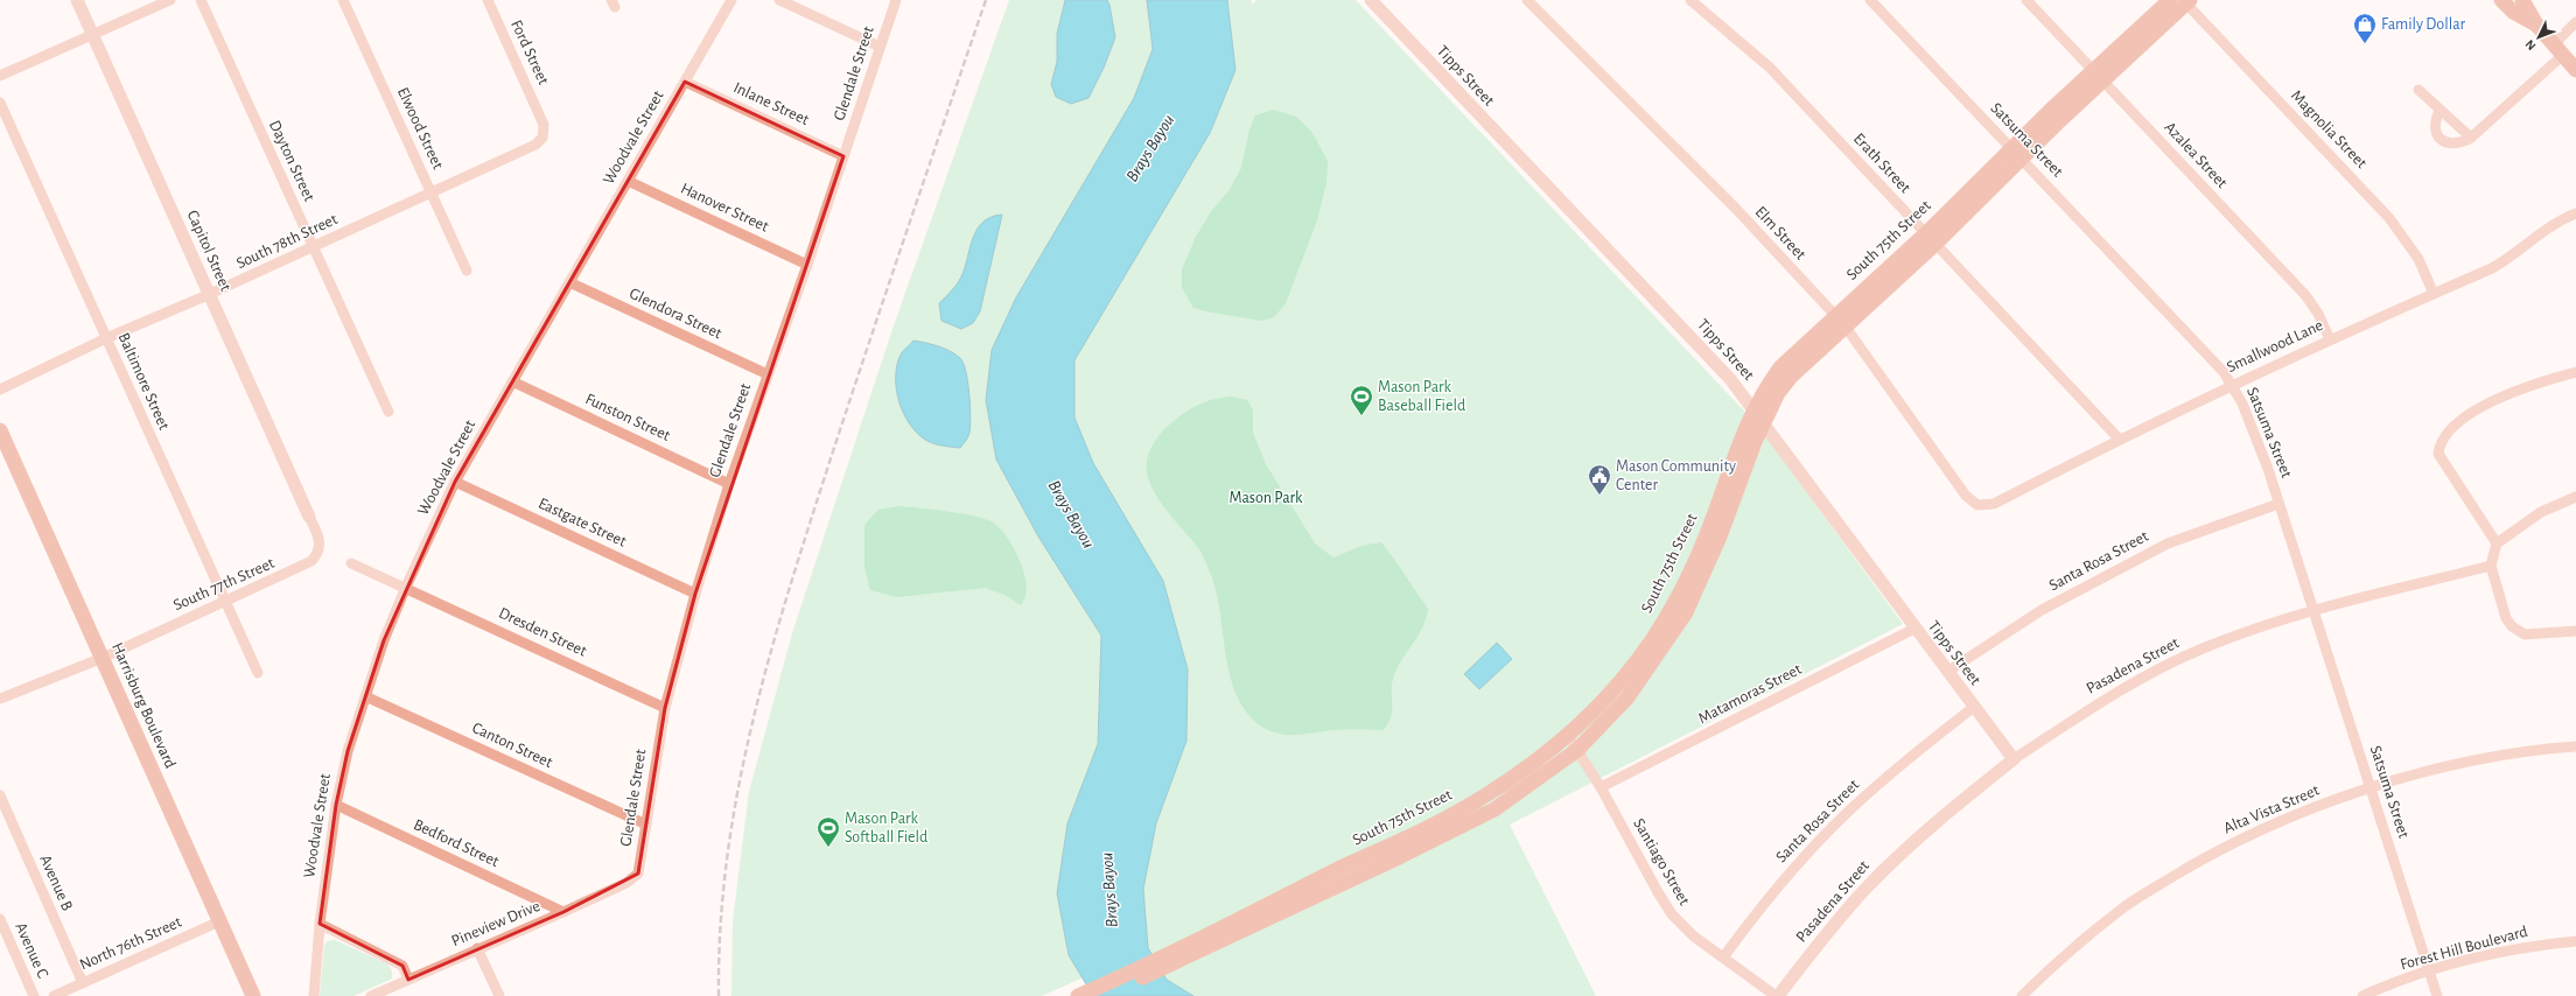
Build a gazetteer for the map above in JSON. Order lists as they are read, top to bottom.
{
  "streets": {
    "main road": ["South 75th Street", "Harrisburg Boulevard"],
    "street": [
      "Ford Street",
      "Glendale Street",
      "Tipps Street",
      "Inlane Street",
      "Elwood Street",
      "Magnolia Street",
      "Woodvale Street",
      "Satsuma Street",
      "Azalea Street",
      "Dayton Street",
      "Erath Street",
      "Hanover Street",
      "Elm Street",
      "South 78th Street",
      "Capitol Street",
      "Glendora Street",
      "Smallwood Lane",
      "Baltimore Street",
      "Funston Street",
      "Eastgate Street",
      "Santa Rosa Street",
      "South 77th Street",
      "Dresden Street",
      "Pasadena Street",
      "Matamoras Street",
      "Canton Street",
      "Alta Vista Street",
      "Bedford Street",
      "Santiago Street",
      "Avenue B",
      "Pineview Drive",
      "North 76th Street",
      "Forest Hill Boulevard",
      "Avenue C"
    ]
  },
  "crossings": [
    ["Ford Street", "South 78th Street"],
    ["Glendale Street", "Inlane Street"],
    ["Glendale Street", "Hanover Street"],
    ["Glendale Street", "Glendora Street"],
    ["Glendale Street", "Funston Street"],
    ["Glendale Street", "Eastgate Street"],
    ["Glendale Street", "Dresden Street"],
    ["Glendale Street", "Canton Street"],
    ["Glendale Street", "Pineview Drive"],
    ["Tipps Street", "South 75th Street"],
    ["Tipps Street", "Santa Rosa Street"],
    ["Tipps Street", "Pasadena Street"],
    ["Tipps Street", "Matamoras Street"],
    ["Inlane Street", "Woodvale Street"],
    ["Elwood Street", "South 78th Street"],
    ["Magnolia Street", "South 75th Street"],
    ["Magnolia Street", "Smallwood Lane"],
    ["Woodvale Street", "Hanover Street"],
    ["Woodvale Street", "Glendora Street"],
    ["Woodvale Street", "Funston Street"],
    ["Woodvale Street", "Eastgate Street"],
    ["Woodvale Street", "Dresden Street"],
    ["Woodvale Street", "Canton Street"],
    ["Woodvale Street", "Bedford Street"],
    ["Satsuma Street", "South 75th Street"],
    ["Satsuma Street", "Smallwood Lane"],
    ["Satsuma Street", "Santa Rosa Street"],
    ["Satsuma Street", "Pasadena Street"],
    ["Satsuma Street", "Alta Vista Street"],
    ["Satsuma Street", "Forest Hill Boulevard"],
    ["Azalea Street", "South 75th Street"],
    ["Azalea Street", "Smallwood Lane"],
    ["Dayton Street", "South 78th Street"],
    ["Erath Street", "South 75th Street"],
    ["Erath Street", "Smallwood Lane"],
    ["Elm Street", "South 75th Street"],
    ["Elm Street", "Smallwood Lane"],
    ["South 75th Street", "Santiago Street"],
    ["South 78th Street", "Capitol Street"],
    ["South 78th Street", "Baltimore Street"],
    ["Capitol Street", "South 77th Street"],
    ["Baltimore Street", "South 77th Street"],
    ["Santa Rosa Street", "Santiago Street"],
    ["South 77th Street", "Harrisburg Boulevard"],
    ["Pasadena Street", "Santiago Street"],
    ["Matamoras Street", "Santiago Street"],
    ["Harrisburg Boulevard", "North 76th Street"],
    ["Bedford Street", "Pineview Drive"],
    ["Avenue B", "North 76th Street"]
  ],
  "water": ["Brays Bayou"],
  "parks": ["Mason Park"],
  "places": {
    "shop": ["Family Dollar"],
    "sports": ["Mason Park Baseball Field", "Mason Park Softball Field"],
    "public building": ["Mason Community Center"]
  },
  "north": "bottom left"
}
